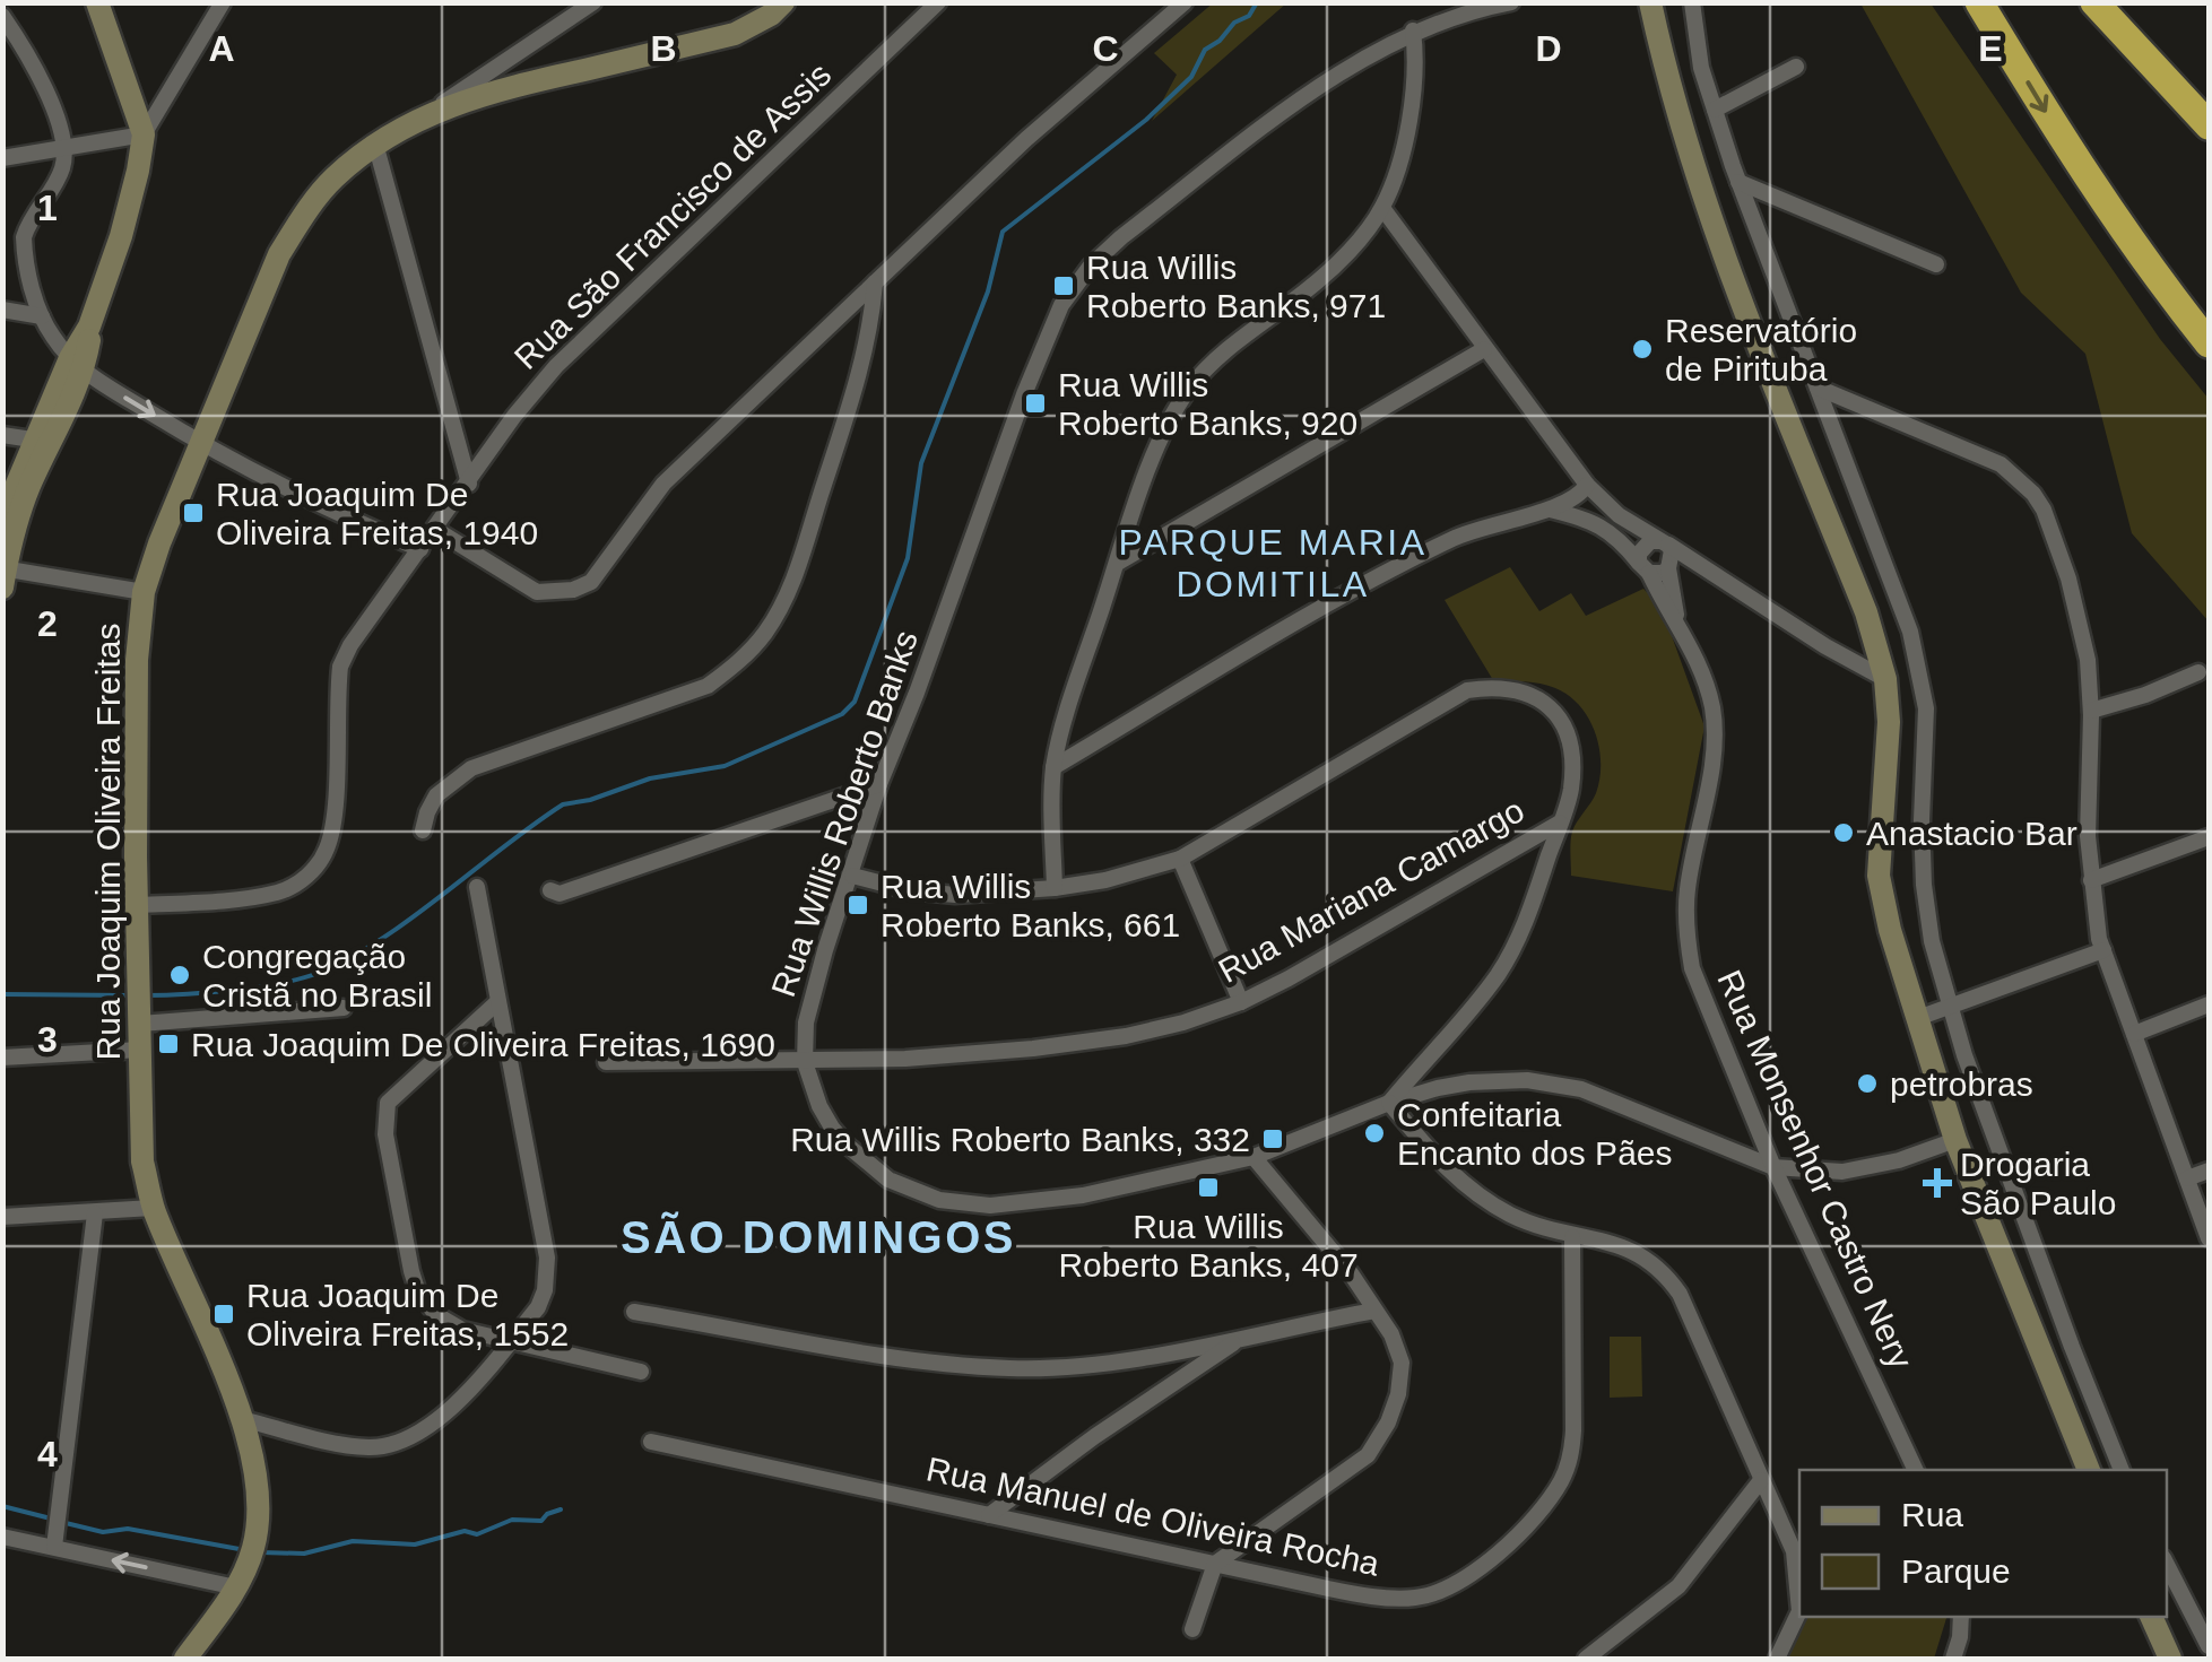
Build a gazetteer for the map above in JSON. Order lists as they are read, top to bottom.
{
  "streets": {
    "main road": ["Rua Joaquim Oliveira Freitas"],
    "street": [
      "Rua São Francisco de Assis",
      "Rua Willis Roberto Banks",
      "Rua Mariana Camargo",
      "Rua Monsenhor Castro Nery",
      "Rua Manuel de Oliveira Rocha"
    ]
  },
  "crossings": [
    ["Rua São Francisco de Assis", "Rua Joaquim Oliveira Freitas"],
    ["Rua Willis Roberto Banks", "Rua Mariana Camargo"],
    ["Rua Willis Roberto Banks", "Rua Monsenhor Castro Nery"]
  ],
  "districts": ["PARQUE MARIA DOMITILA", "SÃO DOMINGOS"],
  "places": {
    "transit": [
      "Rua Willis Roberto Banks, 971",
      "Rua Willis Roberto Banks, 920",
      "Rua Joaquim De Oliveira Freitas, 1940",
      "Rua Willis Roberto Banks, 661",
      "Rua Joaquim De Oliveira Freitas, 1690",
      "Rua Willis Roberto Banks, 332",
      "Rua Willis Roberto Banks, 407",
      "Rua Joaquim De Oliveira Freitas, 1552"
    ],
    "other": [
      "Reservatório de Pirituba",
      "Anastacio Bar",
      "Congregação Cristã no Brasil",
      "petrobras",
      "Confeitaria Encanto dos Pães"
    ],
    "health": ["Drogaria São Paulo"]
  },
  "legend": ["Rua", "Parque"],
  "grid": {
    "columns": [
      "A",
      "B",
      "C",
      "D",
      "E"
    ],
    "rows": [
      "1",
      "2",
      "3",
      "4"
    ]
  }
}
